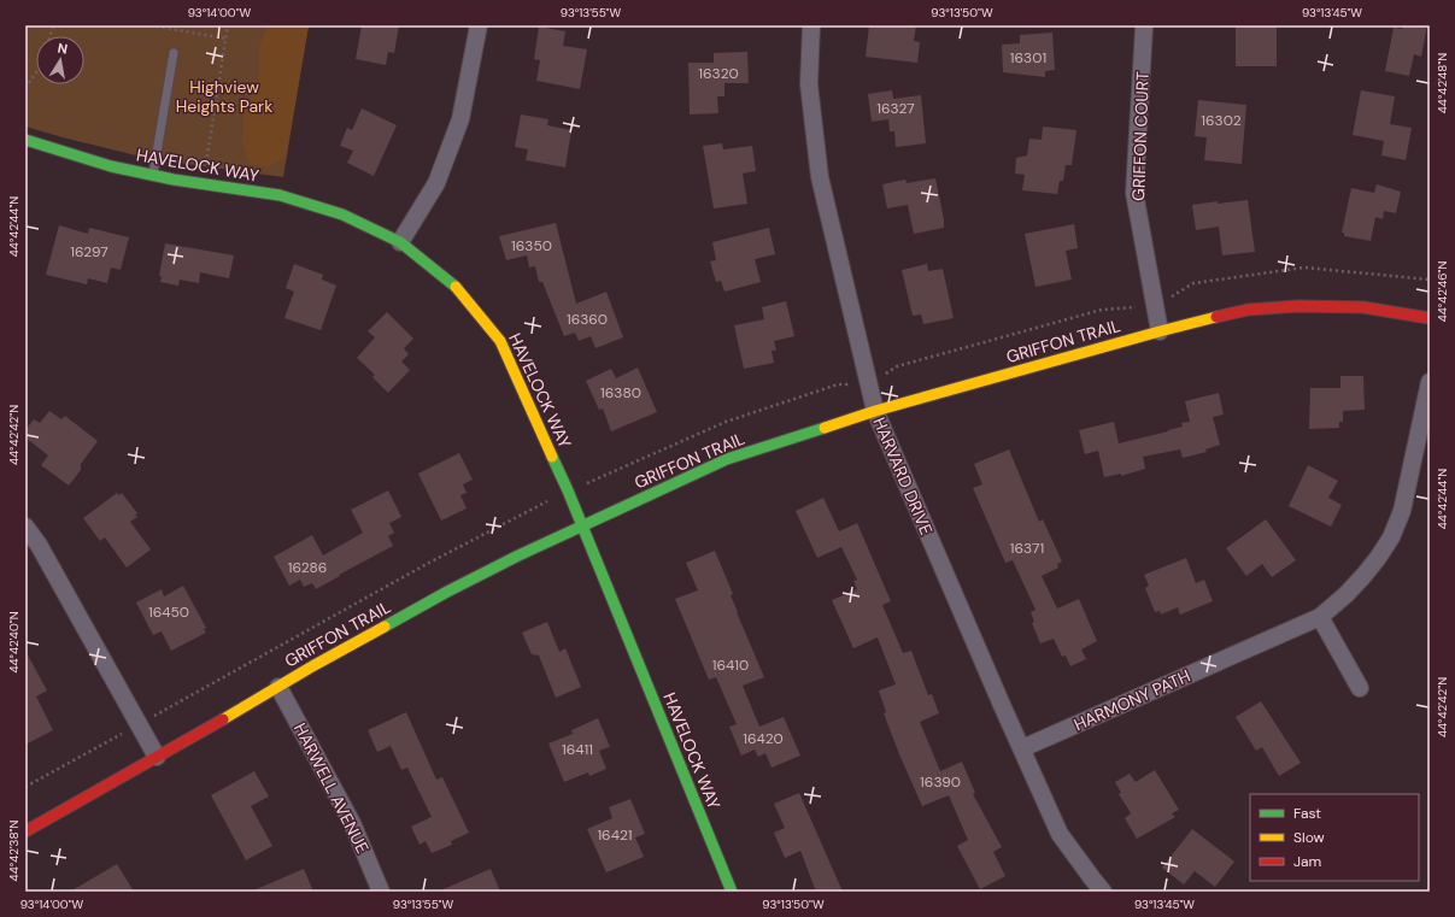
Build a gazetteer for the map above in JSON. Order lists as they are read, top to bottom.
{
  "streets": {
    "street": [
      "GRIFFON COURT",
      "HAVELOCK WAY",
      "GRIFFON TRAIL",
      "HARVARD DRIVE",
      "HARMONY PATH",
      "HARWELL AVENUE"
    ]
  },
  "crossings": [
    ["GRIFFON COURT", "GRIFFON TRAIL"],
    ["HAVELOCK WAY", "GRIFFON TRAIL"],
    ["GRIFFON TRAIL", "HARVARD DRIVE"],
    ["GRIFFON TRAIL", "HARWELL AVENUE"],
    ["HARVARD DRIVE", "HARMONY PATH"]
  ],
  "parks": ["Highview Heights Park"],
  "house_numbers": [
    "16301",
    "16320",
    "16327",
    "16302",
    "16350",
    "16297",
    "16360",
    "16380",
    "16371",
    "16286",
    "16450",
    "16410",
    "16420",
    "16411",
    "16390",
    "16421"
  ],
  "legend": ["Fast", "Slow", "Jam"],
  "north": "top",
  "coordinates": [
    "93°14'00\"W",
    "93°13'55\"W",
    "93°13'50\"W",
    "93°13'45\"W",
    "44°42'48\"N",
    "44°42'44\"N",
    "44°42'46\"N",
    "44°42'42\"N",
    "44°42'40\"N",
    "44°42'38\"N"
  ]
}
